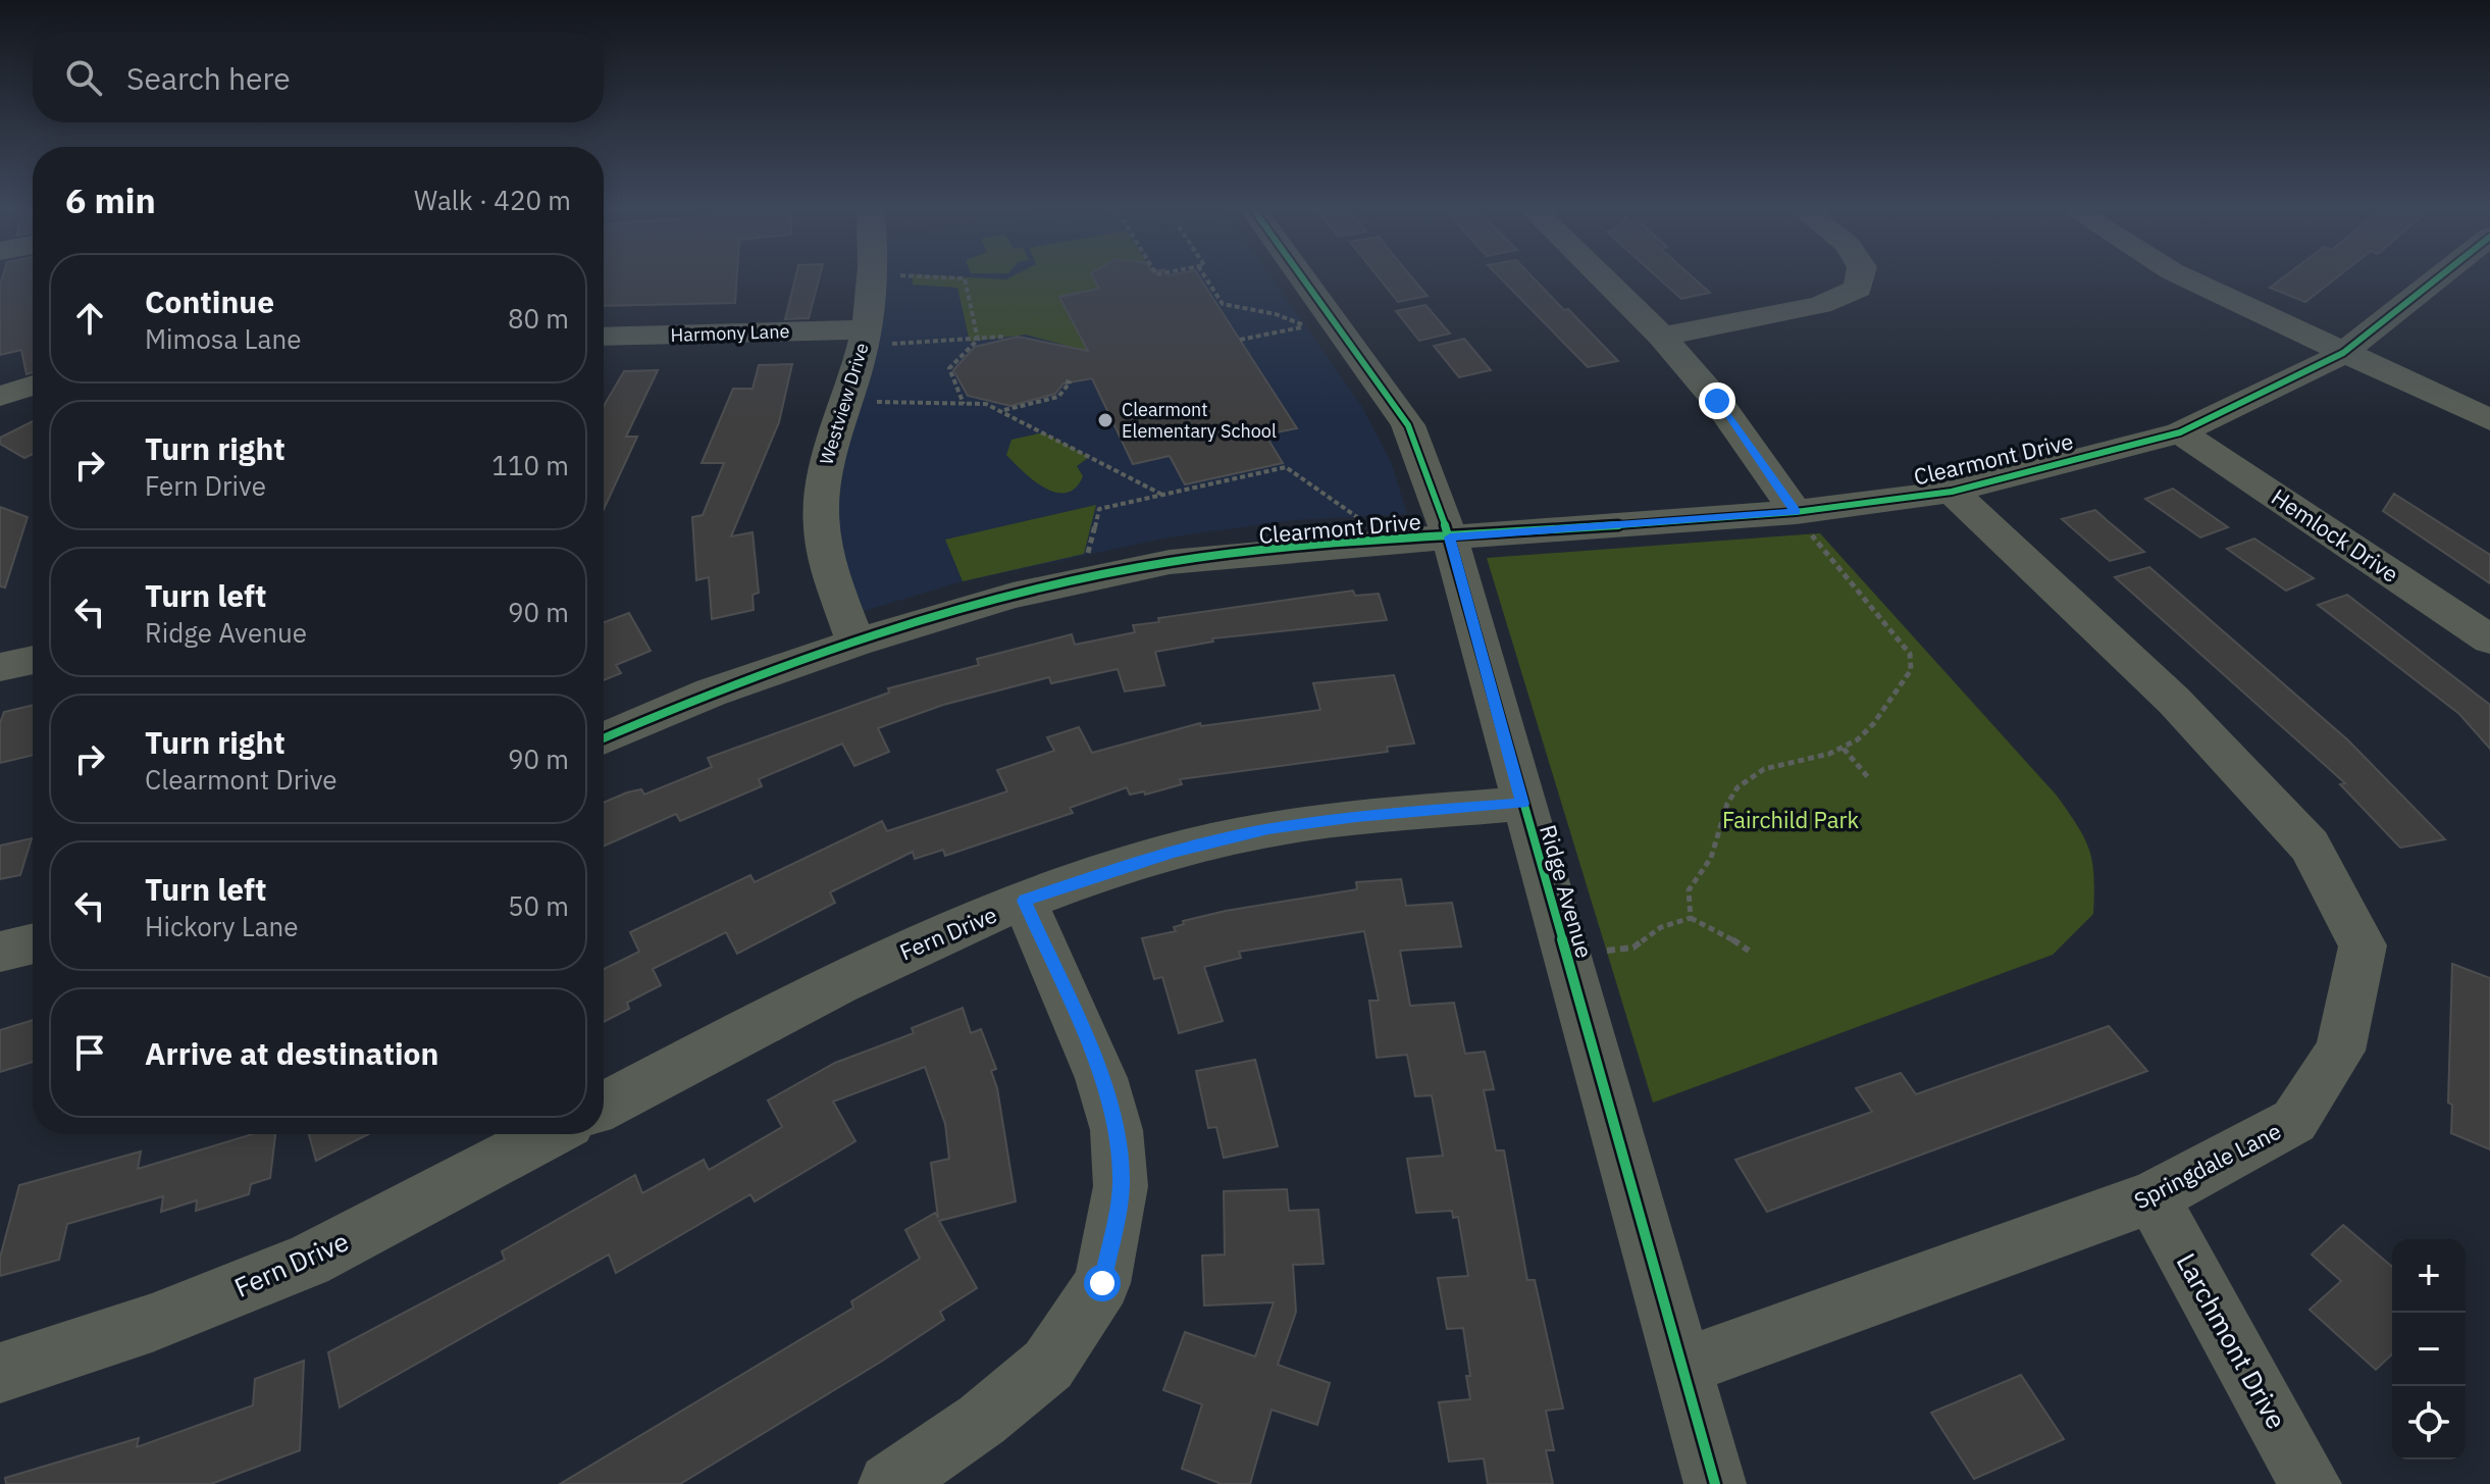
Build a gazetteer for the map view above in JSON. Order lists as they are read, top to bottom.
{
  "streets": {
    "street": [
      "Harmony Lane",
      "Westview Drive",
      "Clearmont Drive",
      "Hemlock Drive",
      "Ridge Avenue",
      "Fern Drive",
      "Springdale Lane",
      "Larchmont Drive"
    ]
  },
  "crossings": [
    ["Harmony Lane", "Westview Drive"],
    ["Westview Drive", "Clearmont Drive"],
    ["Clearmont Drive", "Hemlock Drive"],
    ["Clearmont Drive", "Ridge Avenue"],
    ["Clearmont Drive", "Springdale Lane"],
    ["Ridge Avenue", "Fern Drive"],
    ["Ridge Avenue", "Springdale Lane"],
    ["Springdale Lane", "Larchmont Drive"]
  ],
  "parks": ["Fairchild Park"],
  "places": ["Clearmont Elementary School"],
  "page": {
    "search": "Search here",
    "heading": ["6 min", "Walk · 420 m"],
    "list": [
      ["Continue", "Mimosa Lane", "80 m"],
      ["Turn right", "Fern Drive", "110 m"],
      ["Turn left", "Ridge Avenue", "90 m"],
      ["Turn right", "Clearmont Drive", "90 m"],
      ["Turn left", "Hickory Lane", "50 m"],
      "Arrive at destination"
    ],
    "map_buttons": ["+", "−"]
  }
}
